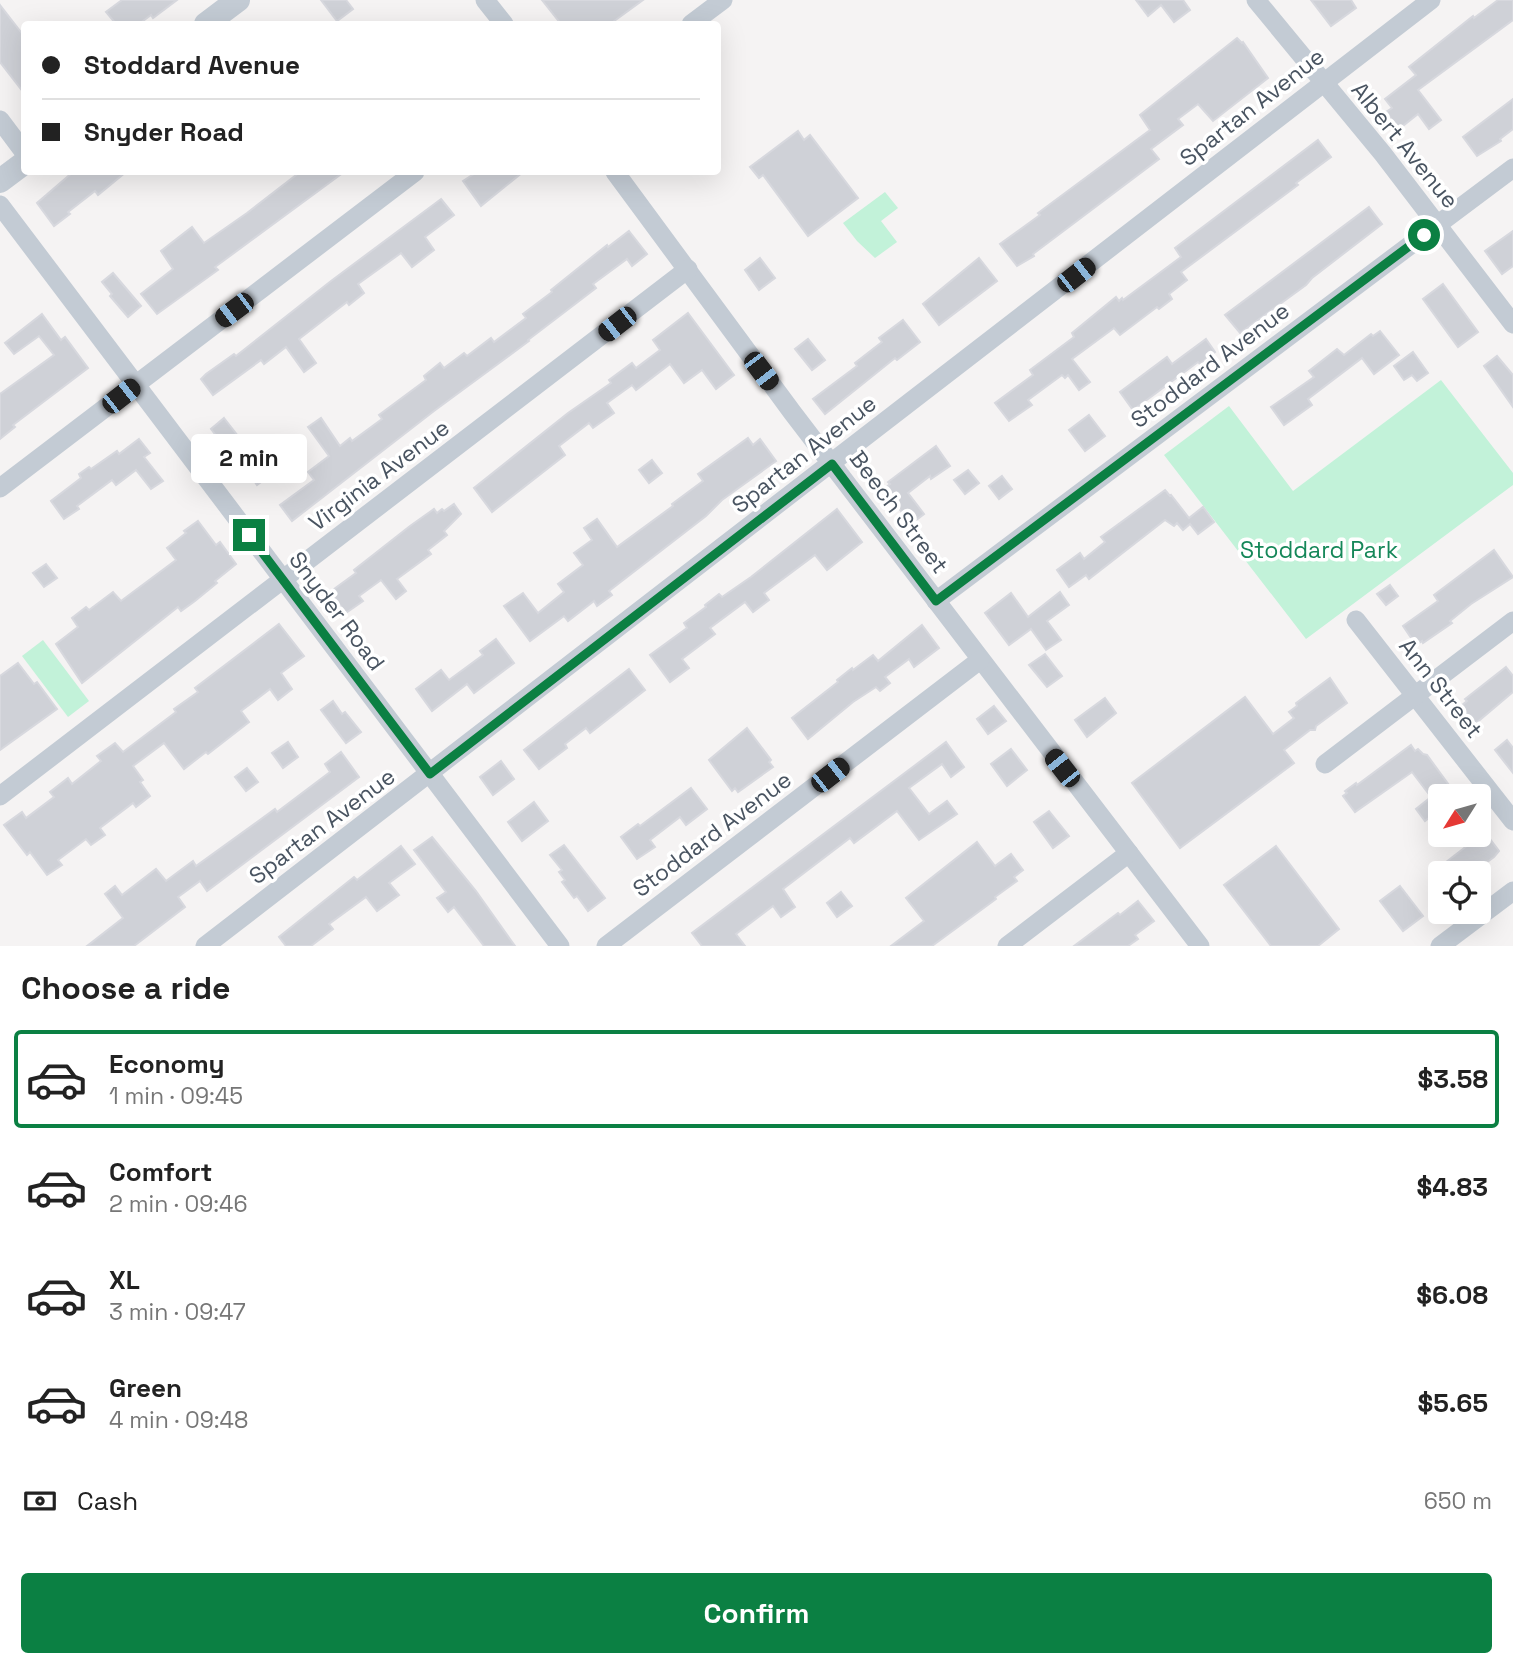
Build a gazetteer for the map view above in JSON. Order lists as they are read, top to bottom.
{
  "streets": {
    "street": [
      "Spartan Avenue",
      "Albert Avenue",
      "Stoddard Avenue",
      "Virginia Avenue",
      "Beech Street",
      "Snyder Road",
      "Ann Street"
    ]
  },
  "crossings": [
    ["Spartan Avenue", "Albert Avenue"],
    ["Spartan Avenue", "Beech Street"],
    ["Spartan Avenue", "Snyder Road"],
    ["Albert Avenue", "Stoddard Avenue"],
    ["Stoddard Avenue", "Beech Street"],
    ["Virginia Avenue", "Beech Street"],
    ["Virginia Avenue", "Snyder Road"]
  ],
  "parks": ["Stoddard Park"],
  "north": "bottom left",
  "page": {
    "banner": ["Stoddard Avenue", "Snyder Road"],
    "bubble": "2 min",
    "heading": "Choose a ride",
    "list": [
      {
        "name": "Economy",
        "note": "1 min · 09:45",
        "value": "$3.58"
      },
      {
        "name": "Comfort",
        "note": "2 min · 09:46",
        "value": "$4.83"
      },
      {
        "name": "XL",
        "note": "3 min · 09:47",
        "value": "$6.08"
      },
      {
        "name": "Green",
        "note": "4 min · 09:48",
        "value": "$5.65"
      }
    ],
    "pay": ["Cash", "650 m"],
    "buttons": "Confirm"
  }
}
